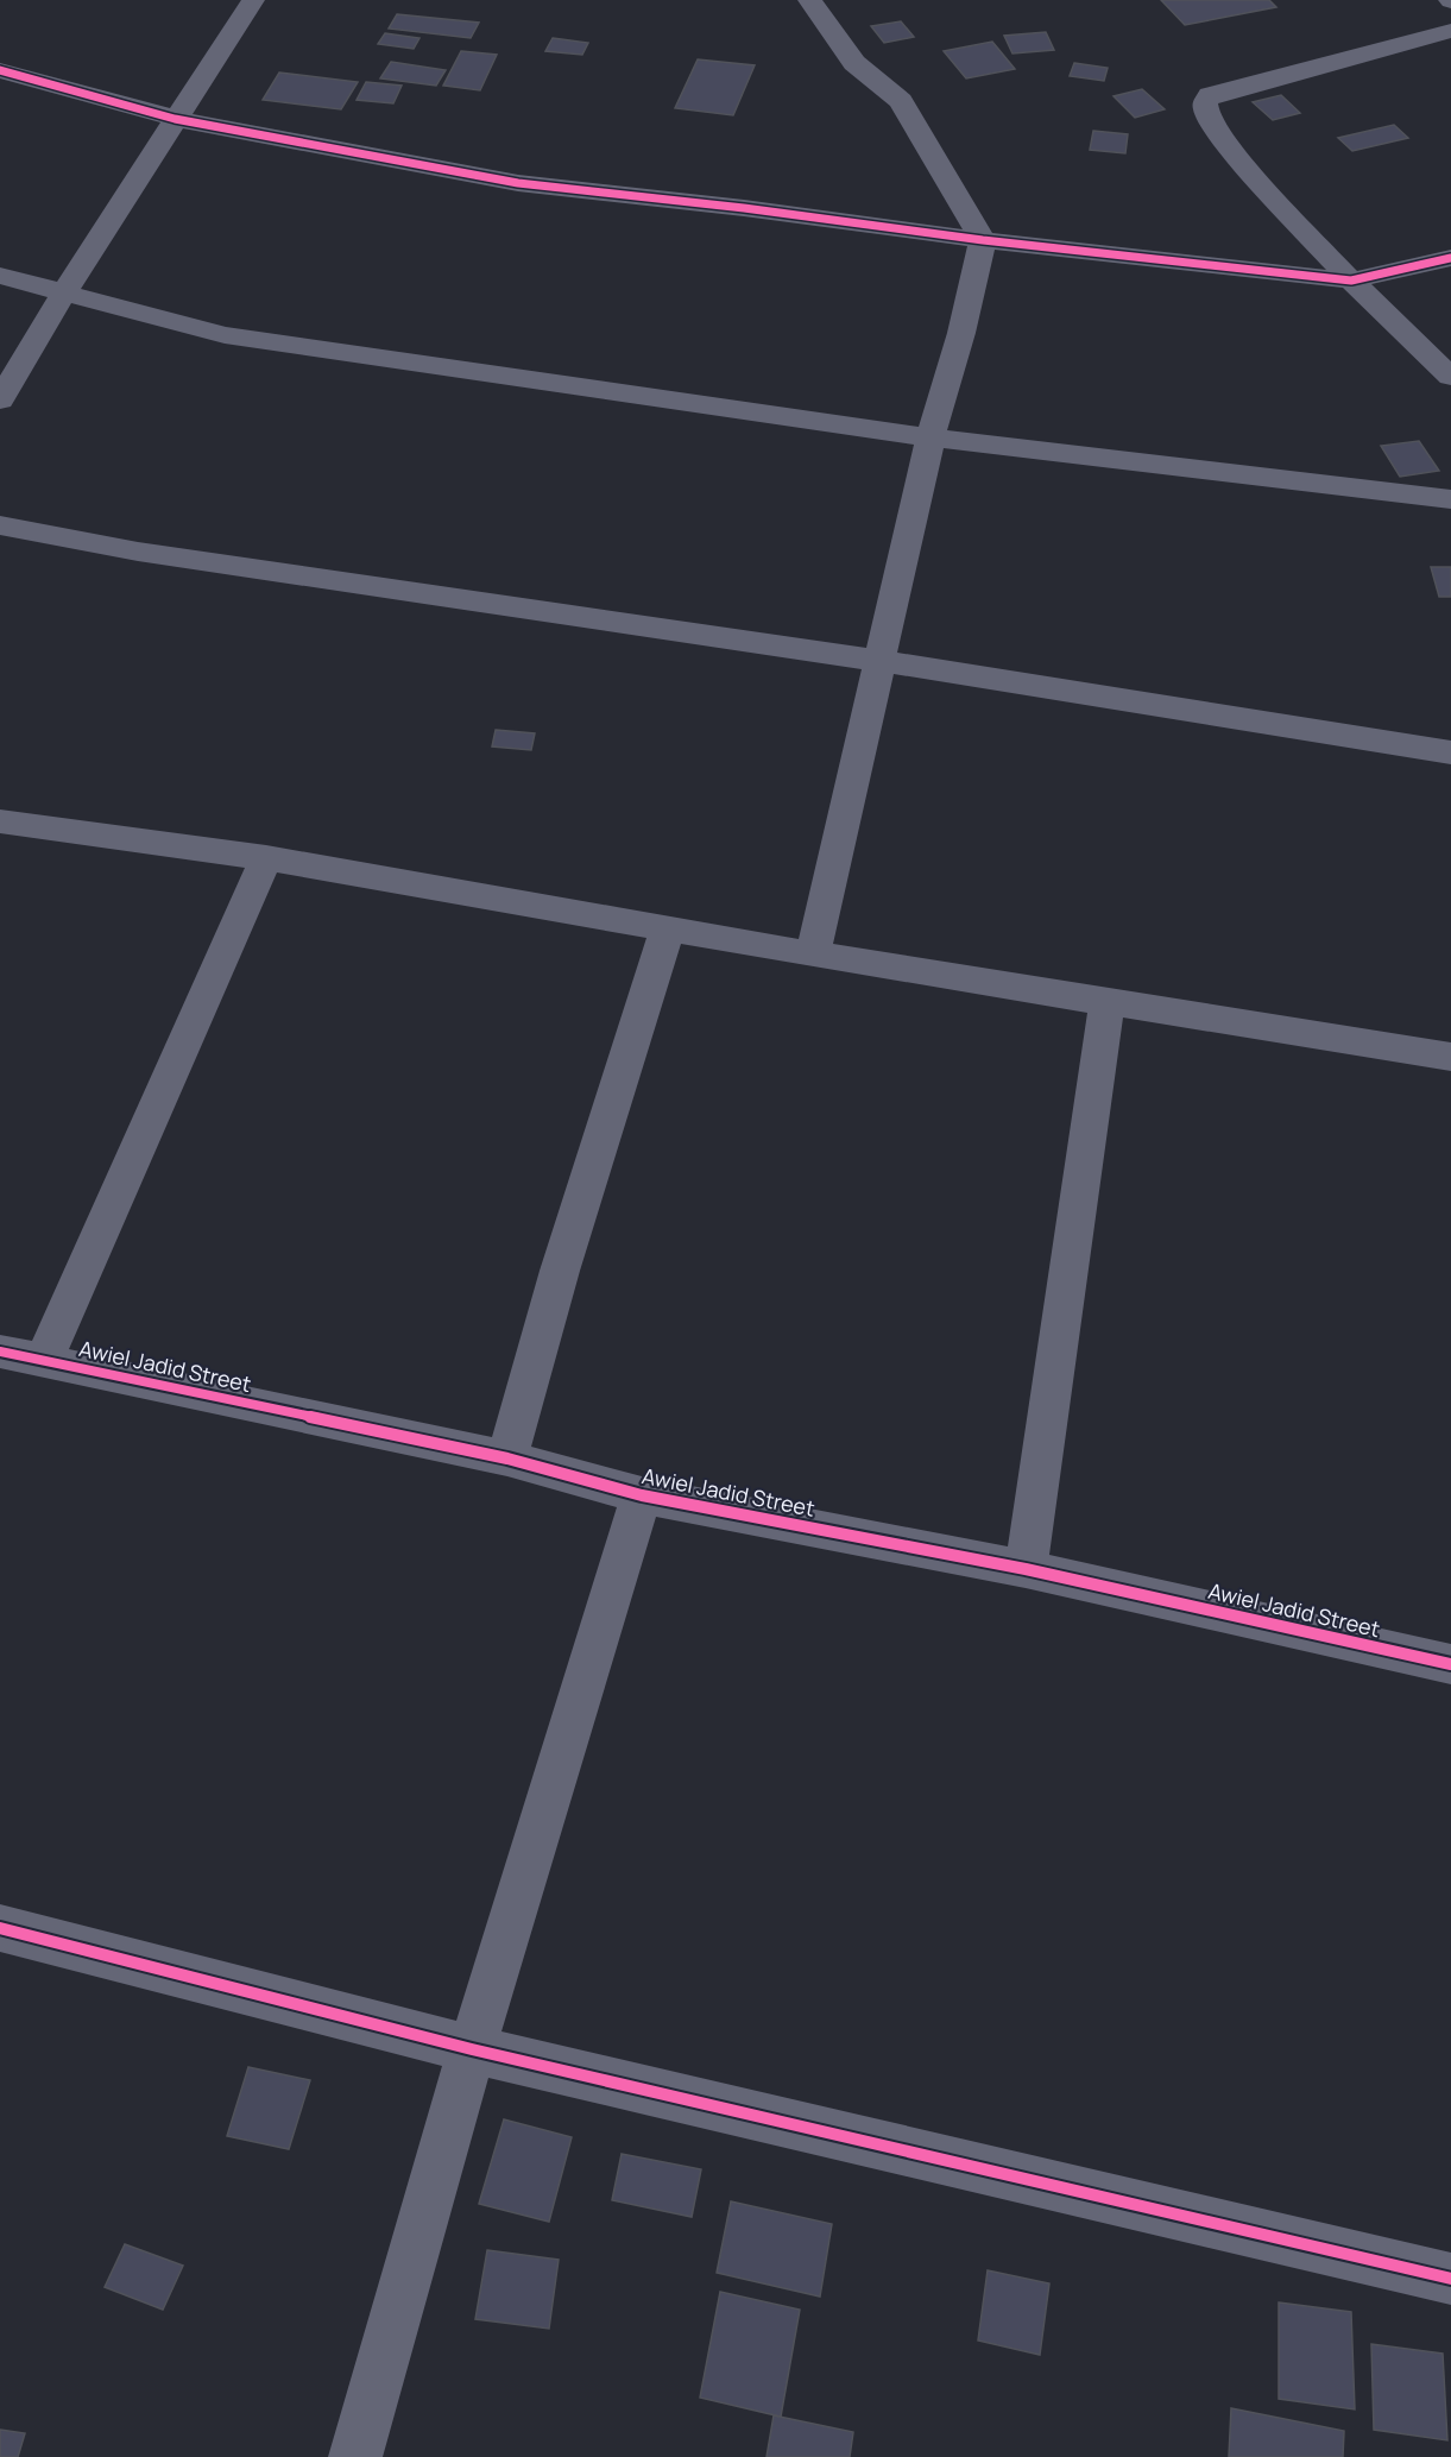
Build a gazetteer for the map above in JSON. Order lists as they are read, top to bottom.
{
  "streets": {
    "street": ["Awiel Jadid Street"]
  }
}
